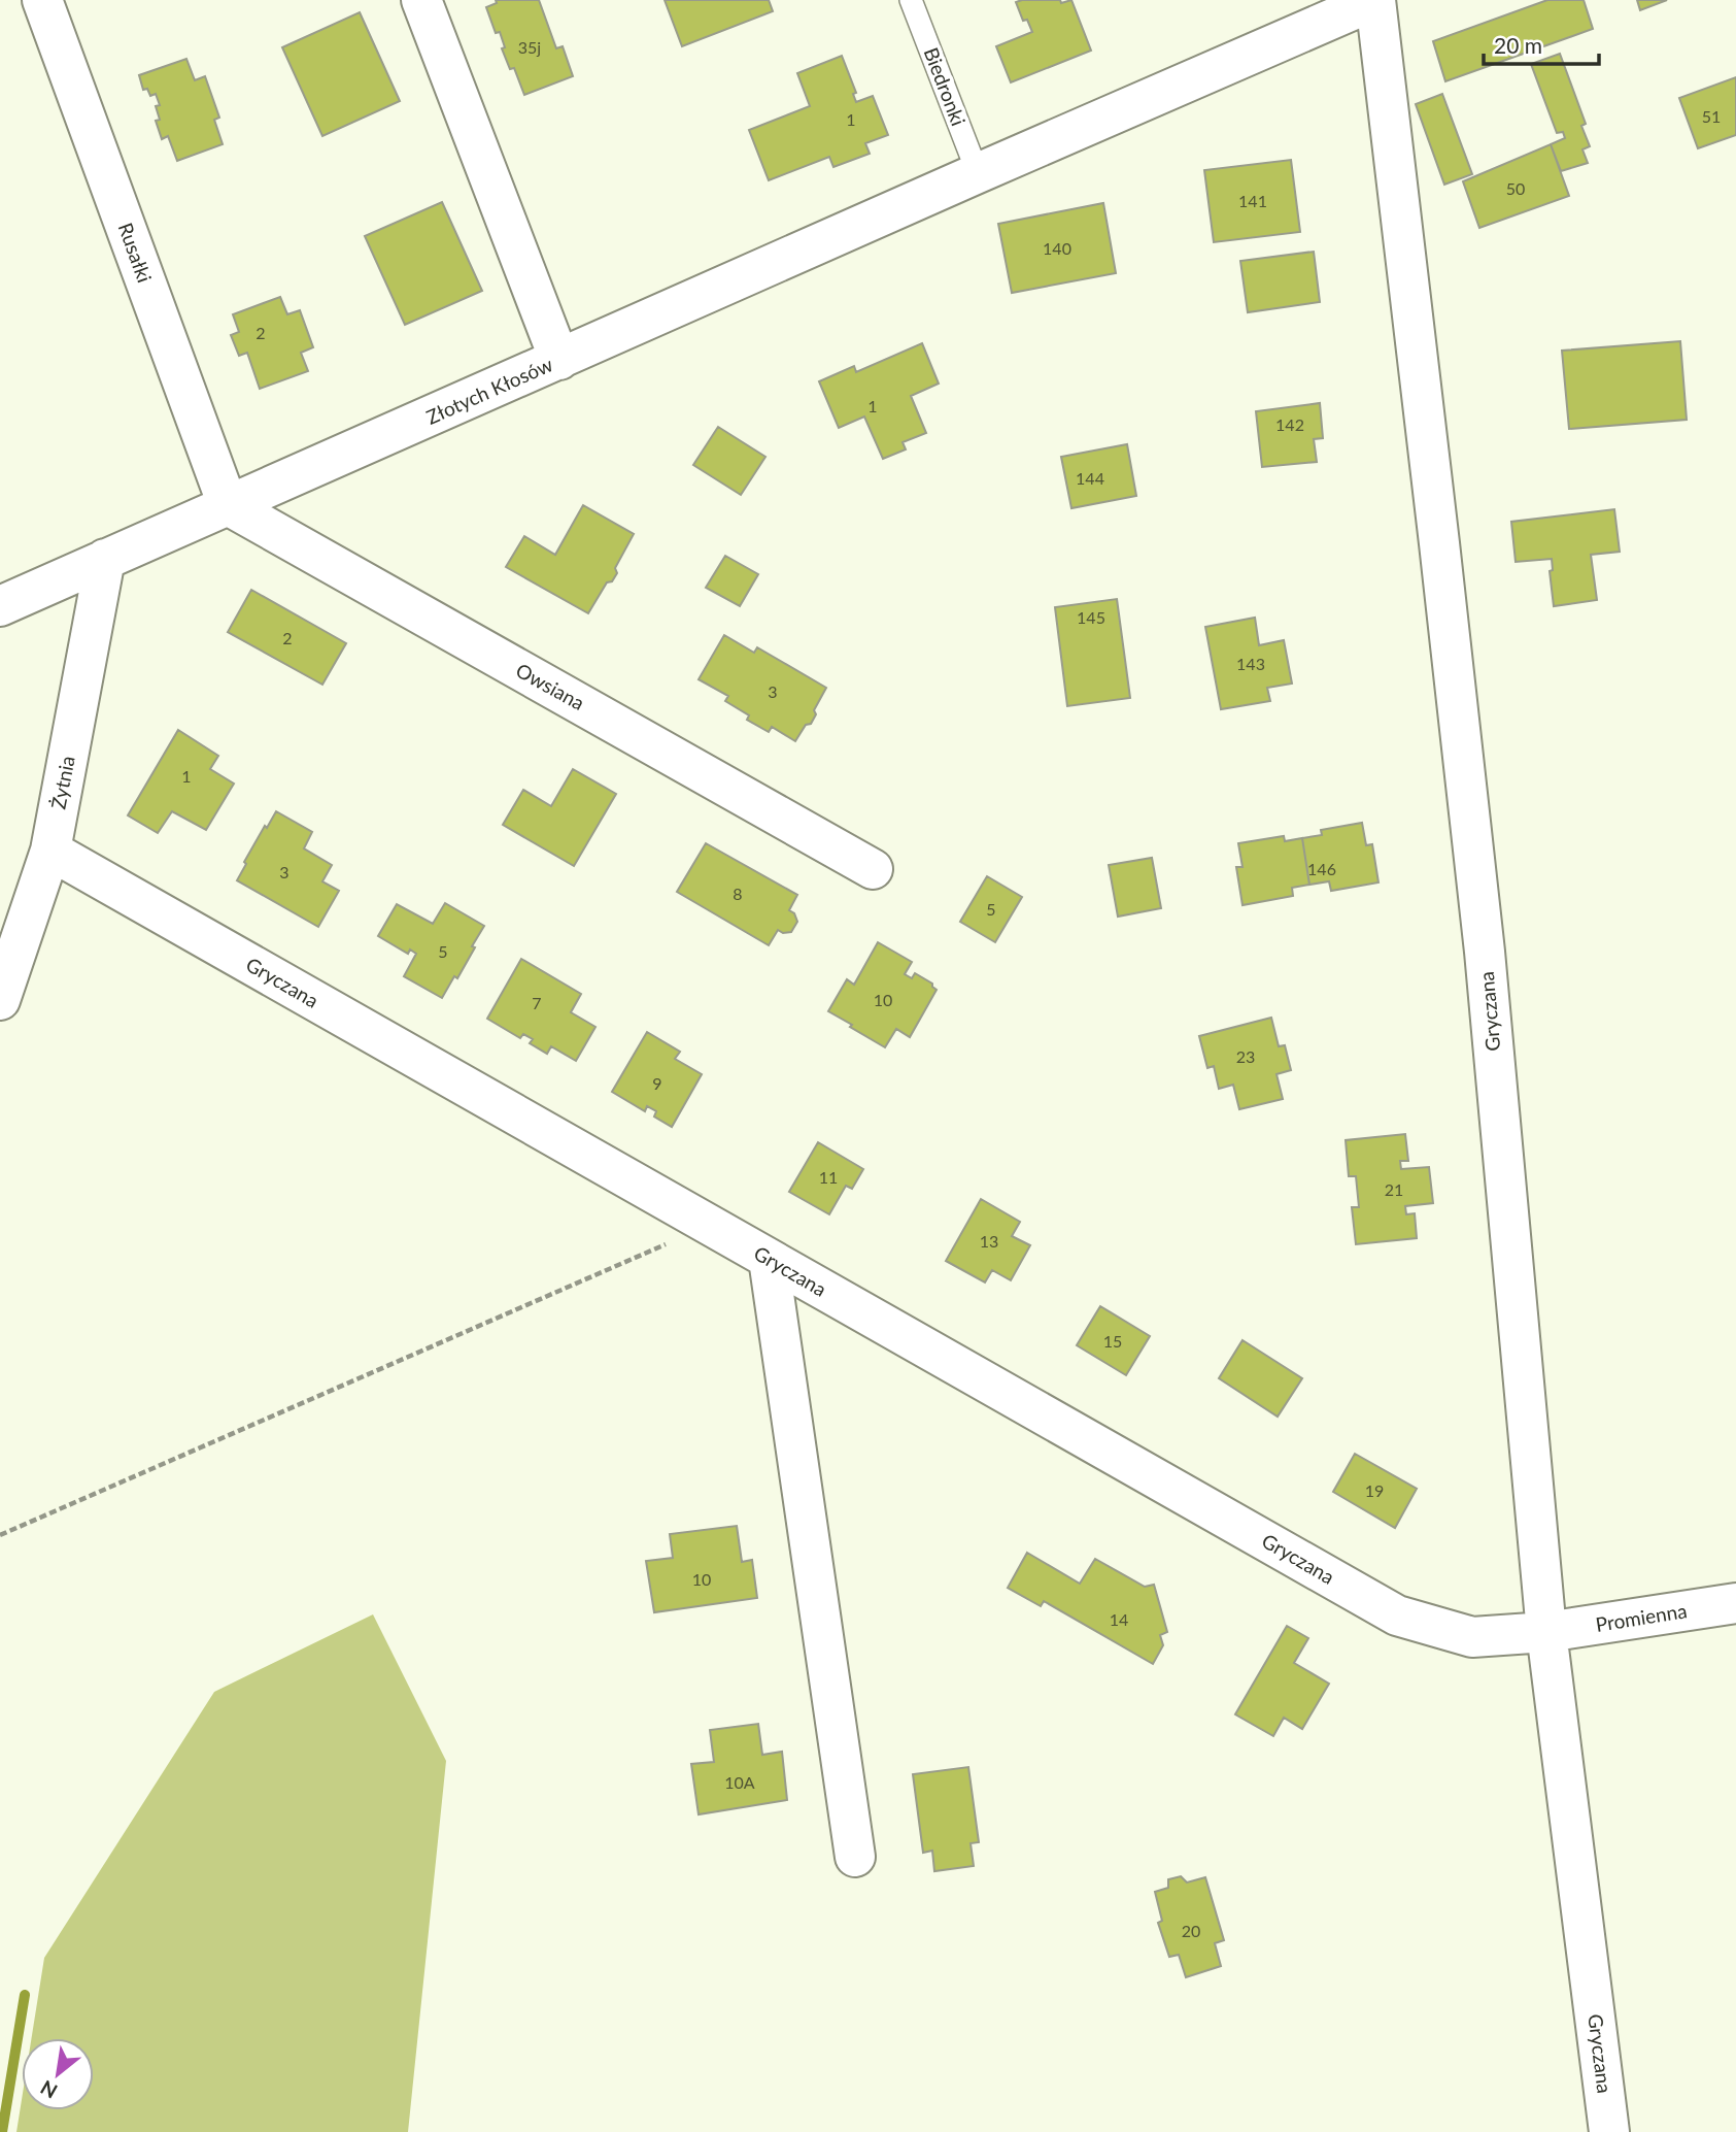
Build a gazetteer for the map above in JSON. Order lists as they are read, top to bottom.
{
  "streets": {
    "street": [
      "Rusałki",
      "Złotych Kłosów",
      "Owsiana",
      "Żytnia",
      "Gryczana",
      "Promienna"
    ],
    "lane": ["Biedronki"]
  },
  "crossings": [
    ["Biedronki", "Złotych Kłosów"],
    ["Rusałki", "Złotych Kłosów"],
    ["Rusałki", "Owsiana"],
    ["Złotych Kłosów", "Owsiana"],
    ["Złotych Kłosów", "Żytnia"],
    ["Złotych Kłosów", "Gryczana"],
    ["Żytnia", "Gryczana"],
    ["Gryczana", "Promienna"]
  ],
  "house_numbers": [
    "35j",
    "51",
    "1",
    "50",
    "141",
    "140",
    "2",
    "1",
    "142",
    "144",
    "145",
    "2",
    "143",
    "3",
    "1",
    "146",
    "3",
    "8",
    "5",
    "5",
    "10",
    "7",
    "23",
    "9",
    "11",
    "21",
    "13",
    "15",
    "19",
    "10",
    "14",
    "10A",
    "20"
  ],
  "scale_bar": "20 m",
  "north": "bottom left"
}
